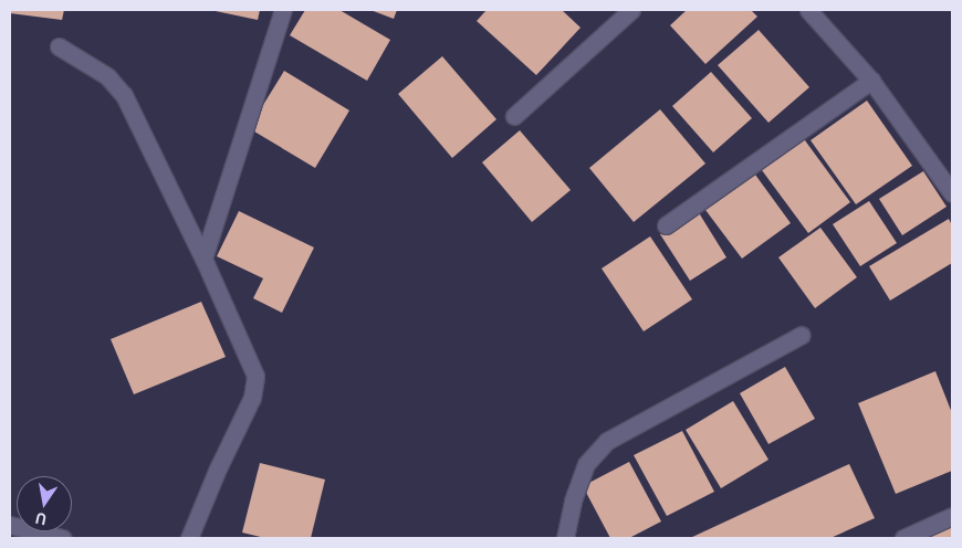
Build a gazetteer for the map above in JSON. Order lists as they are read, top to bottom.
{
  "north": "bottom"
}
